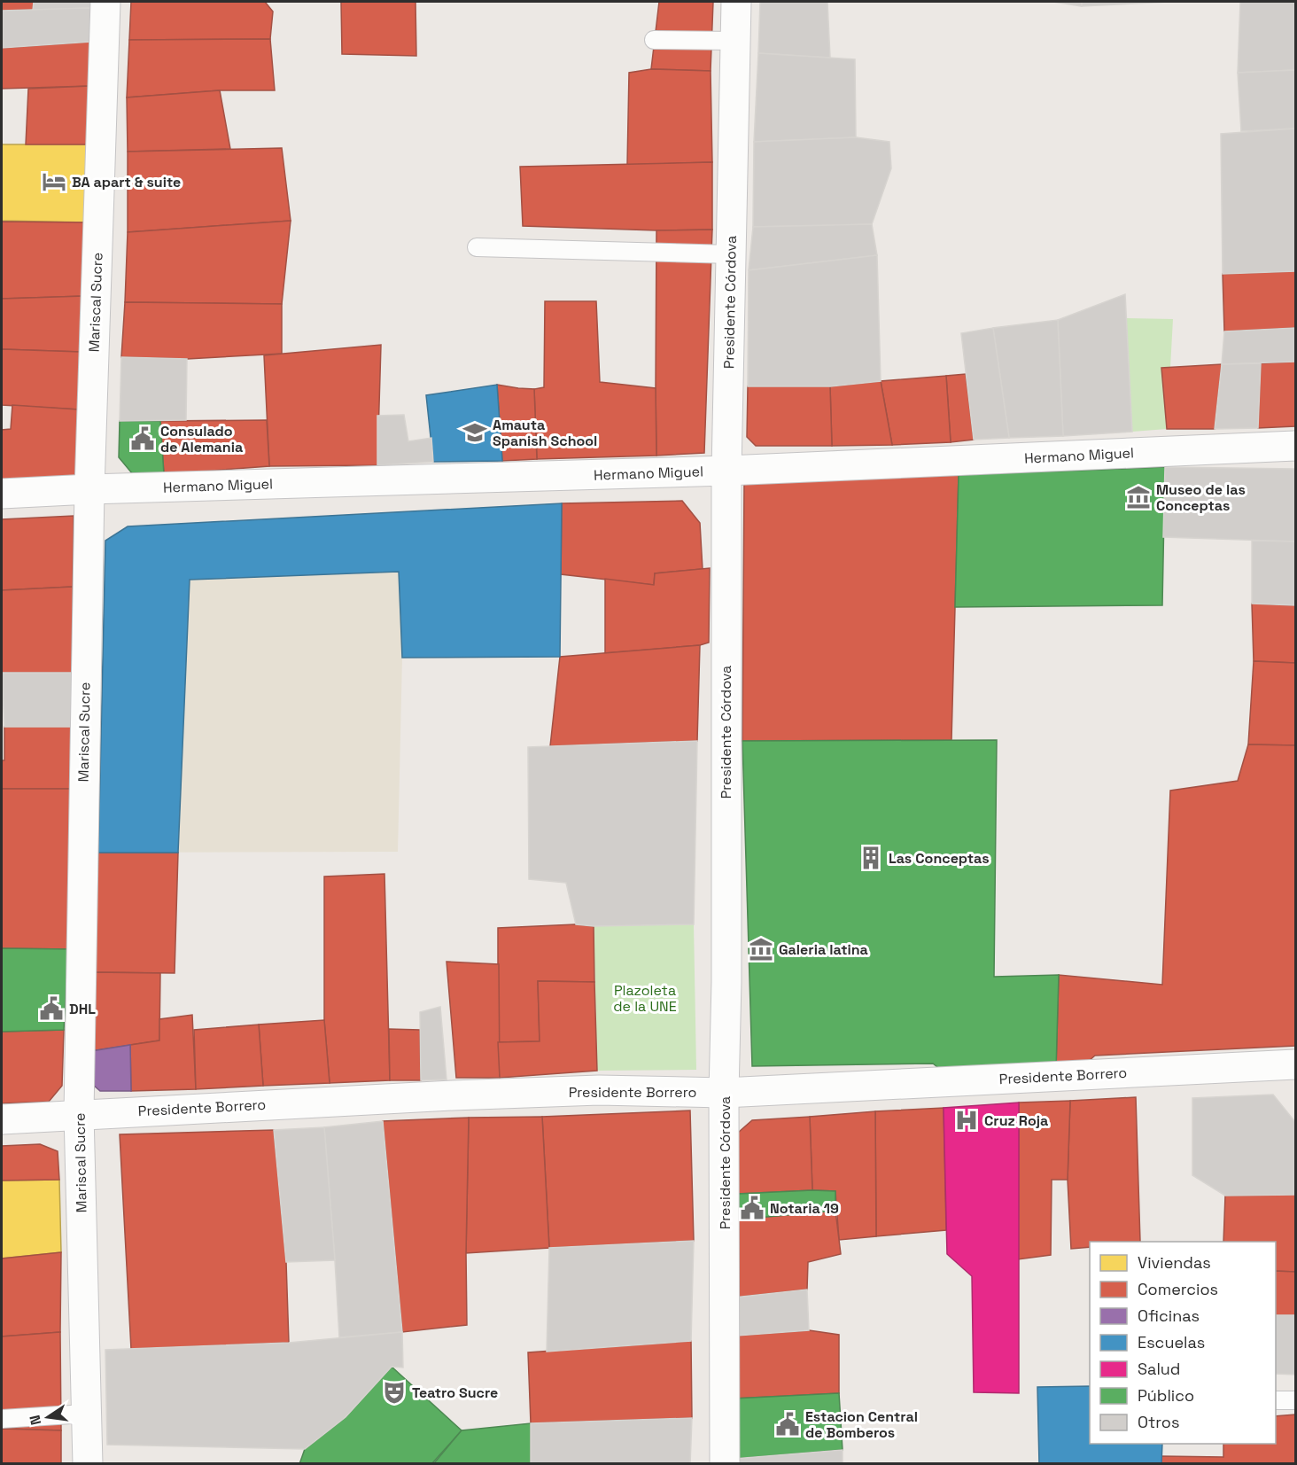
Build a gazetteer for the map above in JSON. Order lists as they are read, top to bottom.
{
  "streets": {
    "street": [
      "Mariscal Sucre",
      "Presidente Córdova",
      "Hermano Miguel",
      "Presidente Borrero"
    ]
  },
  "crossings": [
    ["Mariscal Sucre", "Hermano Miguel"],
    ["Mariscal Sucre", "Presidente Borrero"],
    ["Presidente Córdova", "Hermano Miguel"],
    ["Presidente Córdova", "Presidente Borrero"]
  ],
  "parks": ["Plazoleta de la UNE"],
  "places": {
    "hotel": ["BA apart & suite"],
    "school or university": ["Amauta Spanish School"],
    "public building": [
      "Consulado de Alemania",
      "DHL",
      "Notaria 19",
      "Estacion Central de Bomberos"
    ],
    "museum": ["Museo de las Conceptas", "Galeria latina"],
    "building": ["Las Conceptas"],
    "hospital": ["Cruz Roja"],
    "theatre": ["Teatro Sucre"]
  },
  "legend": [
    "Viviendas",
    "Comercios",
    "Oficinas",
    "Escuelas",
    "Salud",
    "Público",
    "Otros"
  ],
  "north": "left"
}
